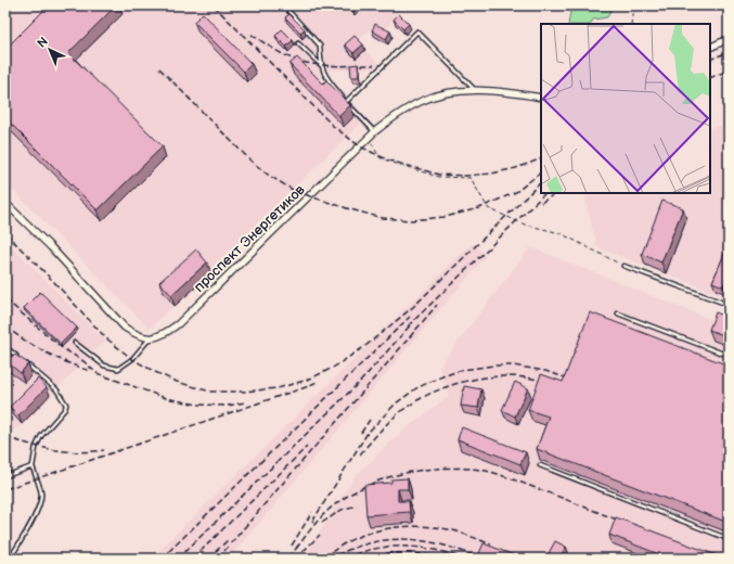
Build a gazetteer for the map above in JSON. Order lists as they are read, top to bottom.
{
  "streets": {
    "street": ["проспект Энергетиков"]
  },
  "north": "top left"
}
